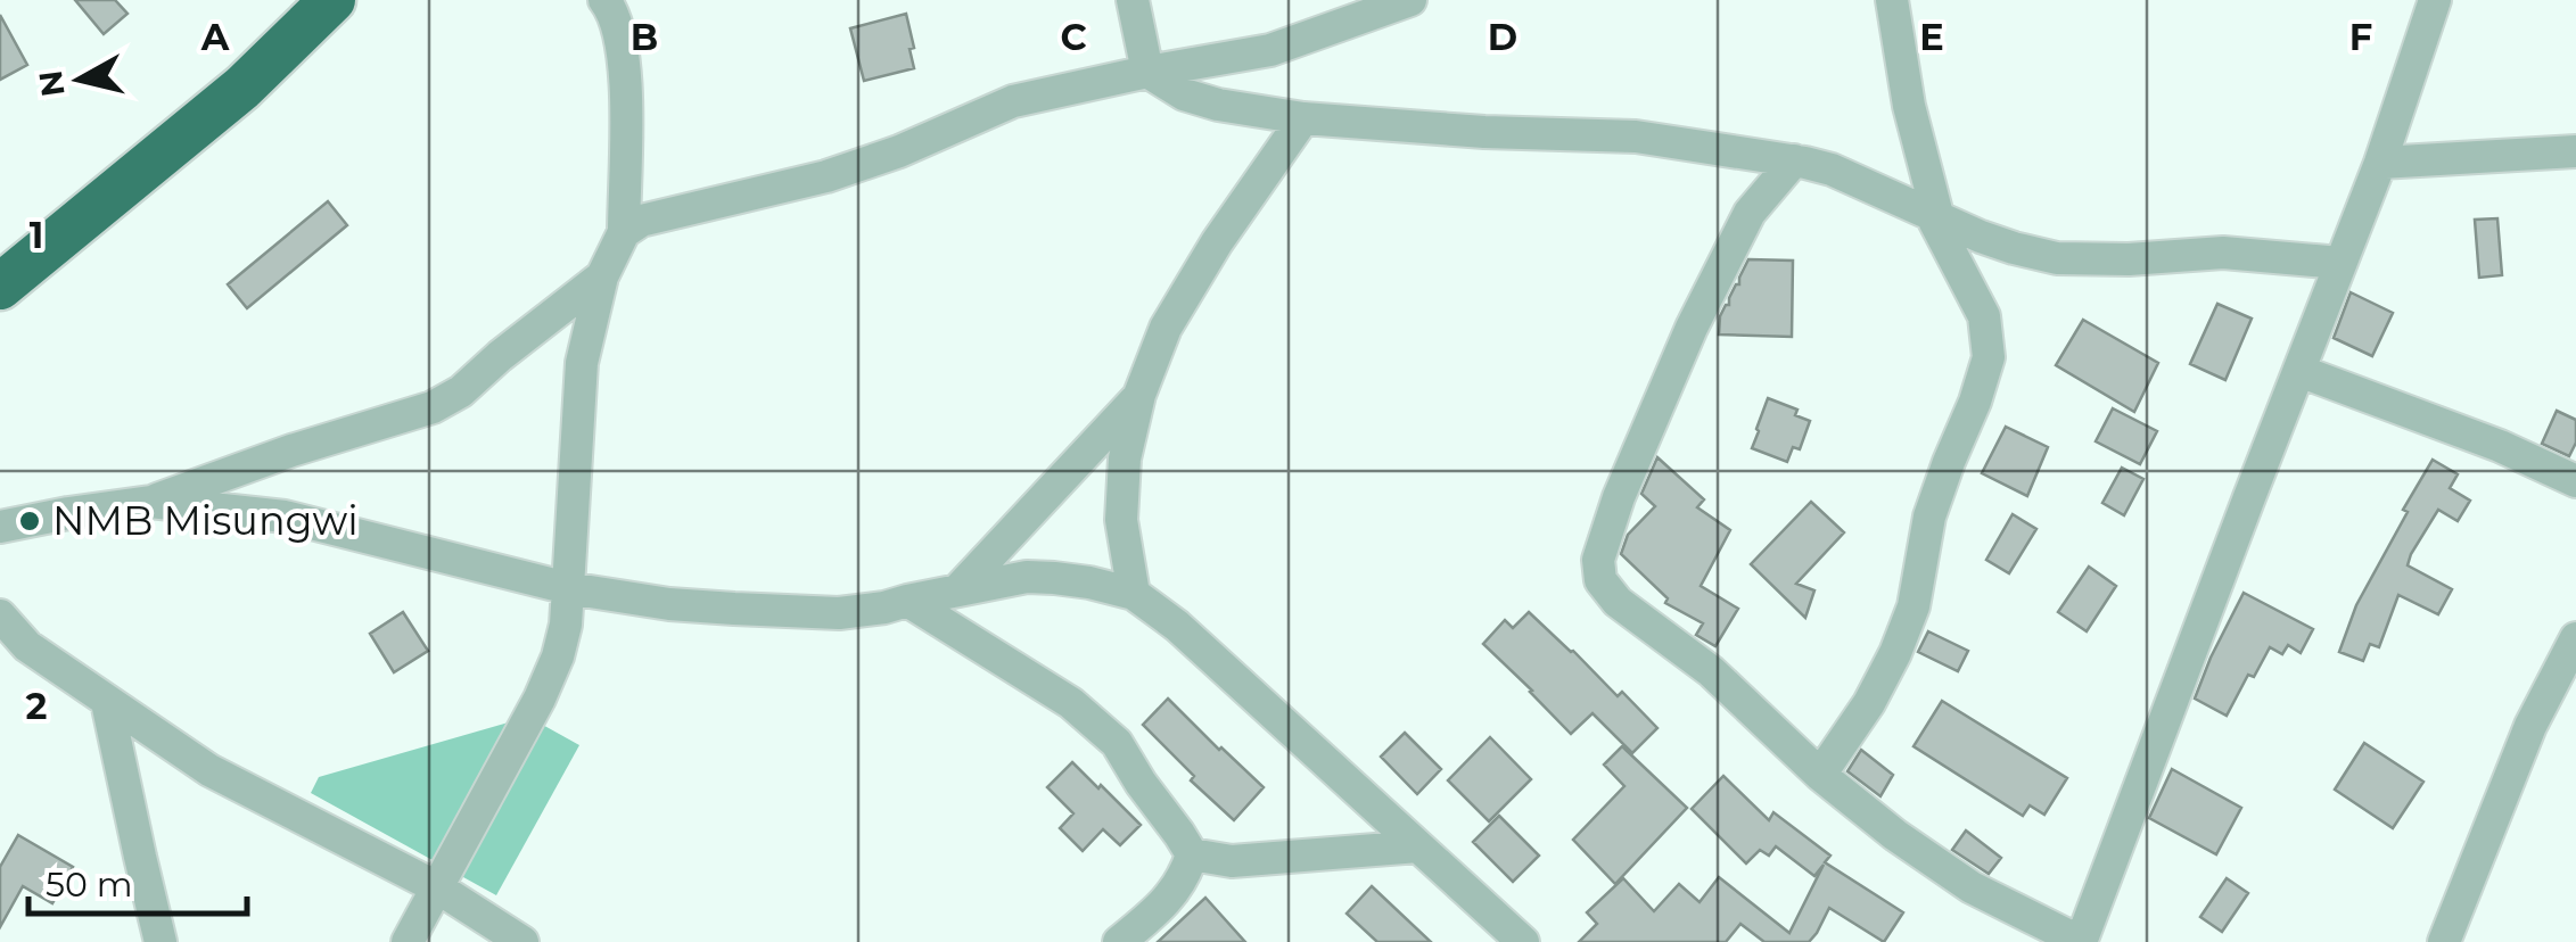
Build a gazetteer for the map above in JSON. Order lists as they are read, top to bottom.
{
  "places": ["NMB Misungwi"],
  "scale_bar": "50 m",
  "north": "left",
  "grid": {
    "columns": [
      "A",
      "B",
      "C",
      "D",
      "E",
      "F"
    ],
    "rows": ["1", "2"]
  }
}
